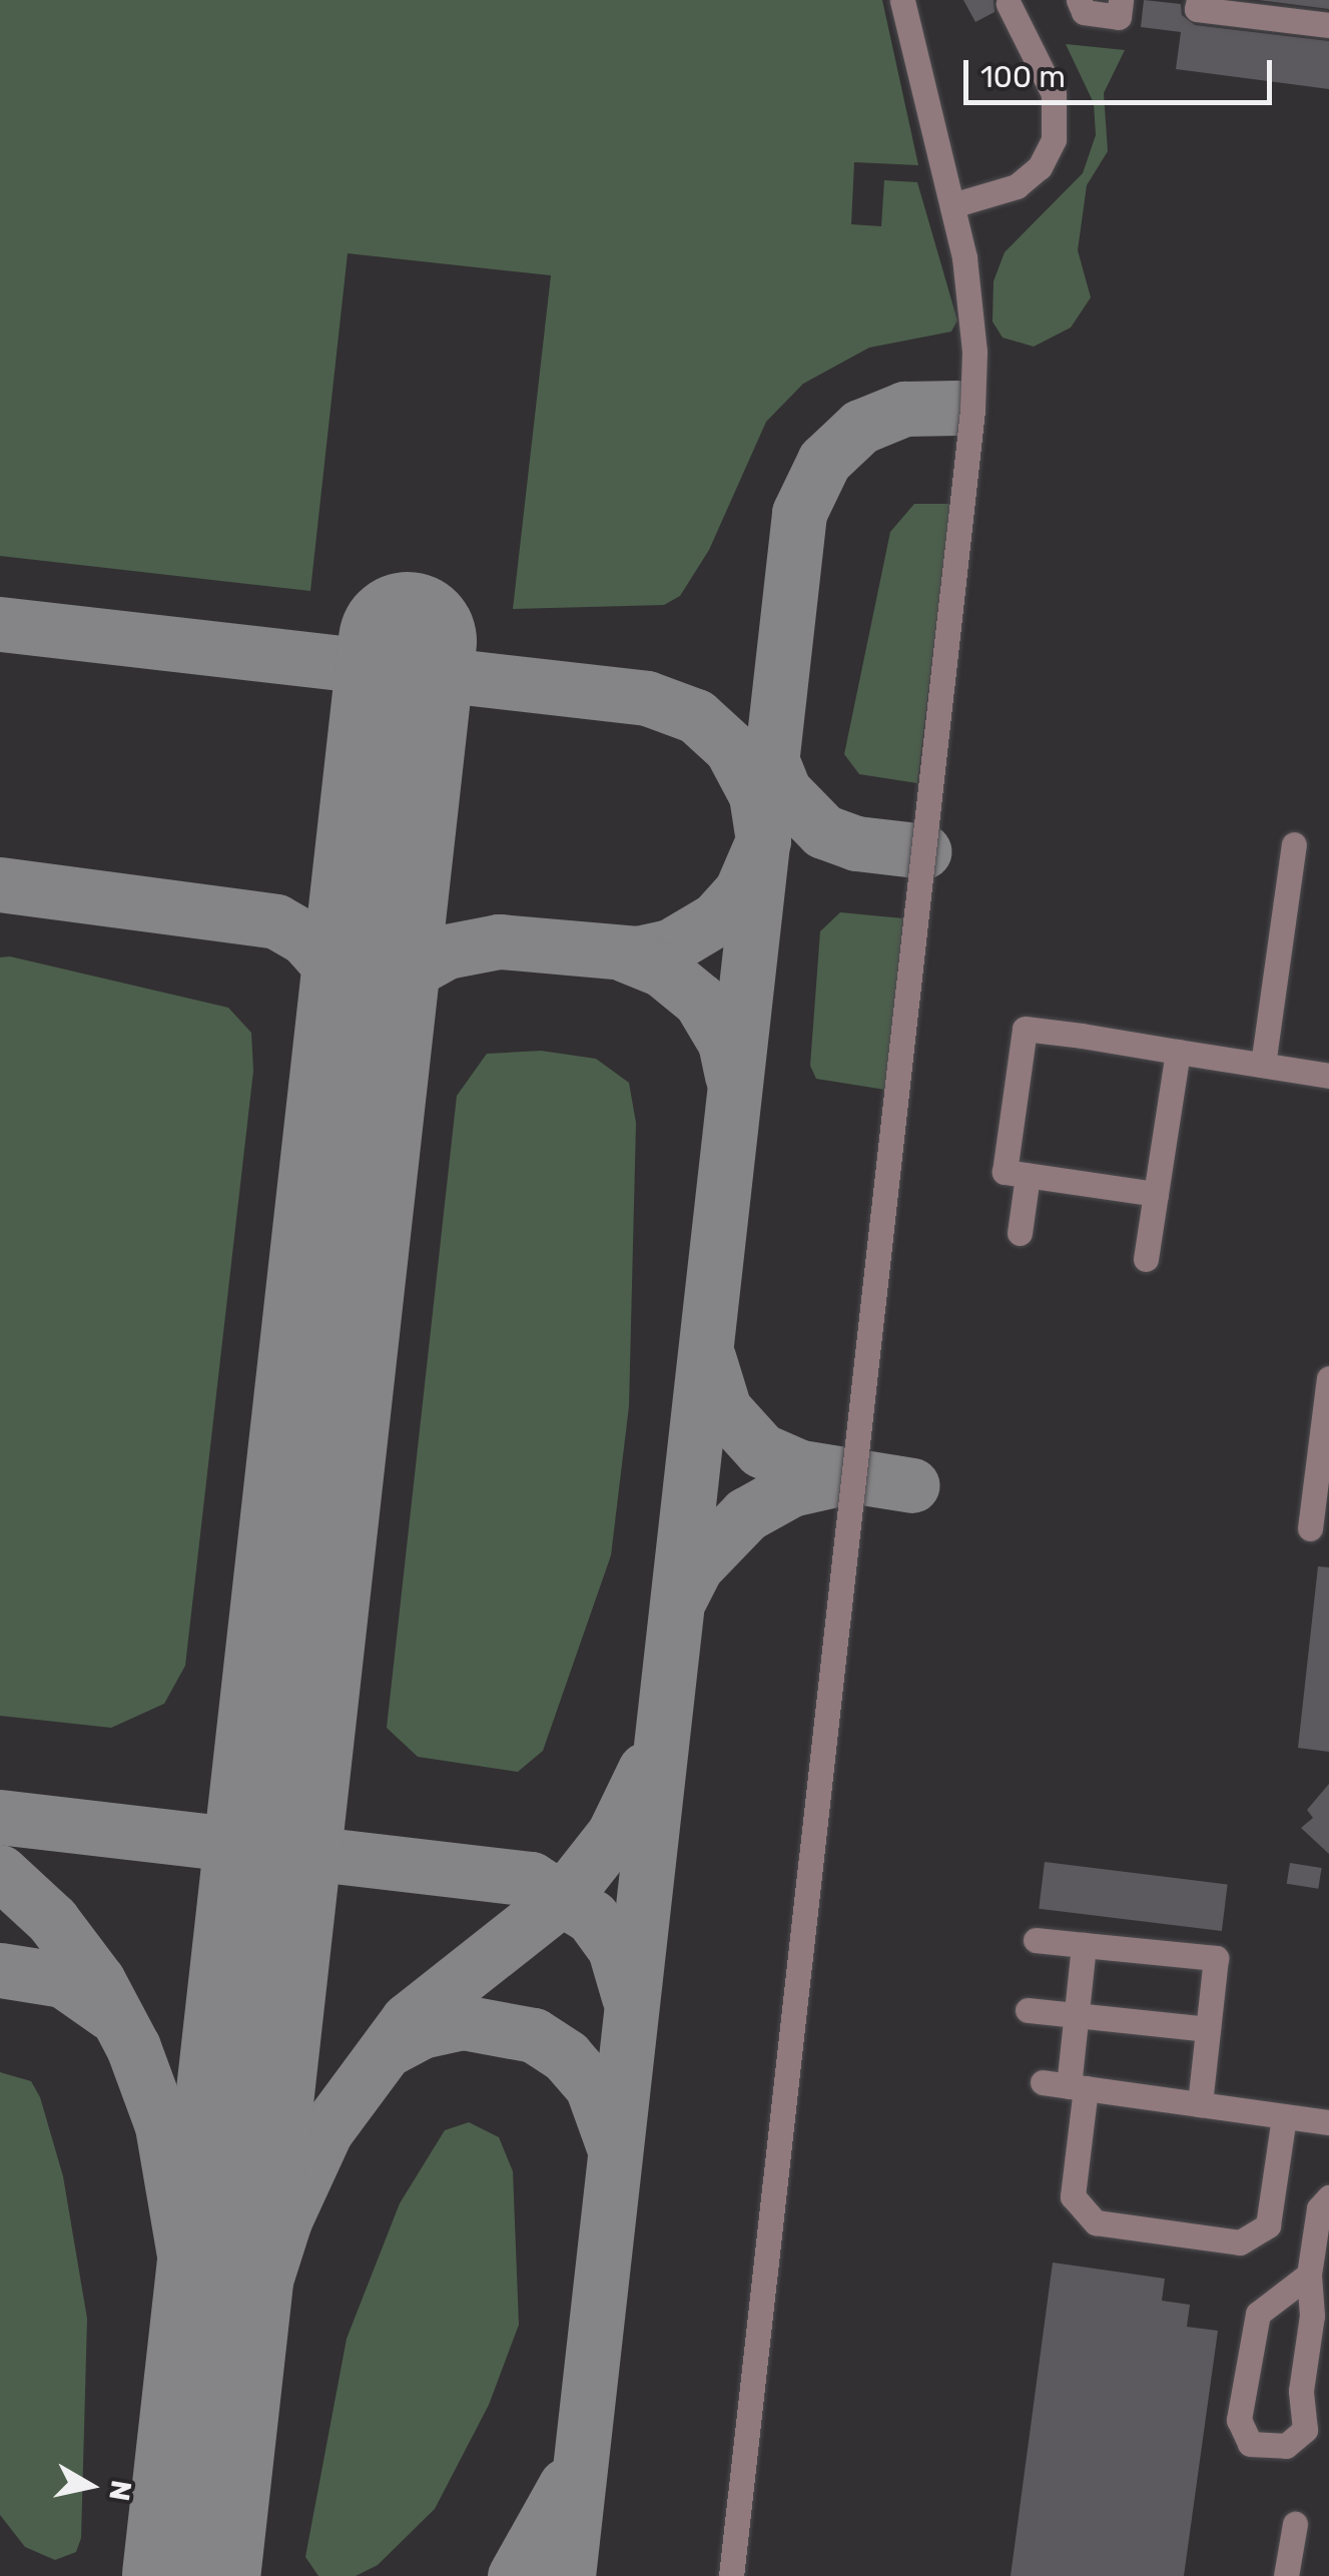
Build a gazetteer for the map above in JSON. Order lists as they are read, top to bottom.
{
  "scale_bar": "100 m",
  "north": "right"
}
